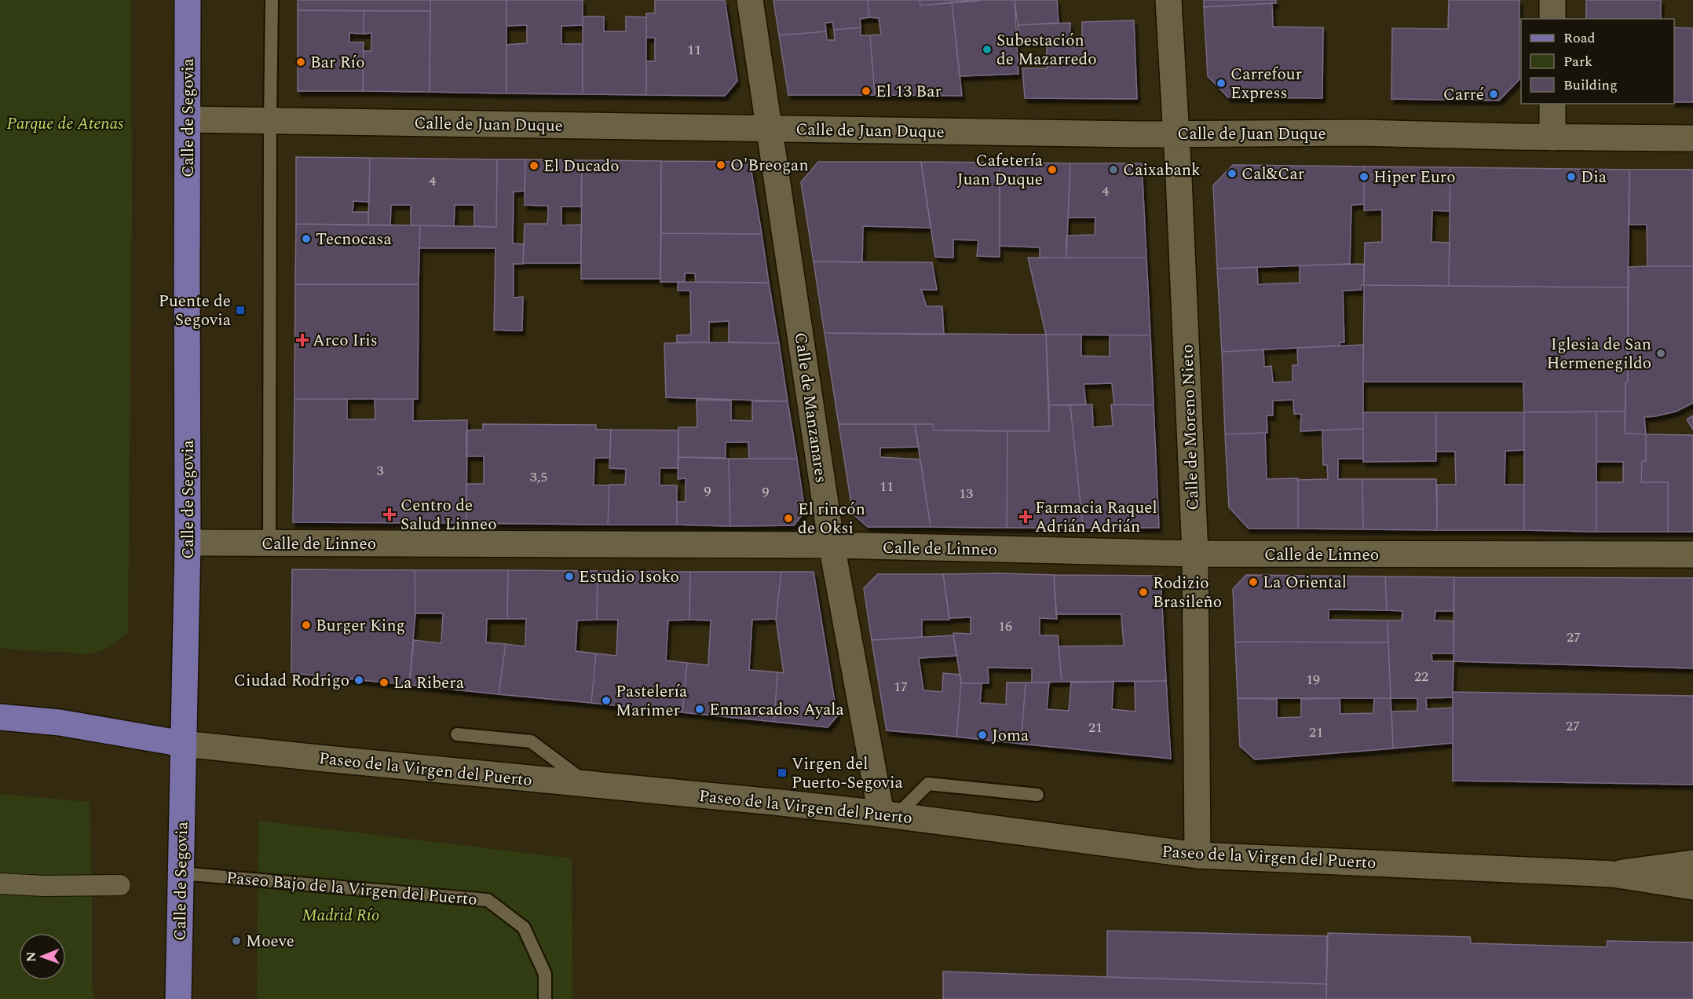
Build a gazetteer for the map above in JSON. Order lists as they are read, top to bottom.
{
  "streets": {
    "main road": ["Calle de Segovia", "Paseo de la Virgen del Puerto"],
    "street": [
      "Calle de Juan Duque",
      "Calle de Manzanares",
      "Calle de Moreno Nieto",
      "Calle de Linneo"
    ],
    "lane": ["Paseo Bajo de la Virgen del Puerto"]
  },
  "crossings": [
    ["Calle de Segovia", "Calle de Juan Duque"],
    ["Calle de Segovia", "Calle de Linneo"],
    ["Calle de Segovia", "Paseo de la Virgen del Puerto"],
    ["Calle de Segovia", "Paseo Bajo de la Virgen del Puerto"],
    ["Calle de Juan Duque", "Calle de Manzanares"],
    ["Calle de Juan Duque", "Calle de Moreno Nieto"],
    ["Calle de Manzanares", "Calle de Linneo"],
    ["Calle de Manzanares", "Paseo de la Virgen del Puerto"],
    ["Calle de Moreno Nieto", "Calle de Linneo"],
    ["Calle de Moreno Nieto", "Paseo de la Virgen del Puerto"]
  ],
  "parks": ["Parque de Atenas", "Madrid Río"],
  "places": {
    "other": [
      "Subestación de Mazarredo",
      "Bar Río",
      "Carrefour Express",
      "El 13 Bar",
      "Carré",
      "O'Breogan",
      "El Ducado",
      "Cafetería Juan Duque",
      "Caixabank",
      "Cal&Car",
      "Hiper Euro",
      "Dia",
      "Tecnocasa",
      "Iglesia de San Hermenegildo",
      "El rincón de Oksi",
      "Estudio Isoko",
      "La Oriental",
      "Rodizio Brasileño",
      "Burger King",
      "Ciudad Rodrigo",
      "La Ribera",
      "Pastelería Marimer",
      "Enmarcados Ayala",
      "Joma",
      "Moeve"
    ],
    "transit": ["Puente de Segovia", "Virgen del Puerto-Segovia"],
    "health": ["Arco Iris", "Centro de Salud Linneo", "Farmacia Raquel Adrián Adrián"]
  },
  "house_numbers": [
    "11",
    "4",
    "4",
    "3",
    "3,5",
    "11",
    "9",
    "9",
    "13",
    "16",
    "27",
    "22",
    "19",
    "17",
    "27",
    "21",
    "21"
  ],
  "legend": ["Road", "Park", "Building"],
  "north": "left"
}
